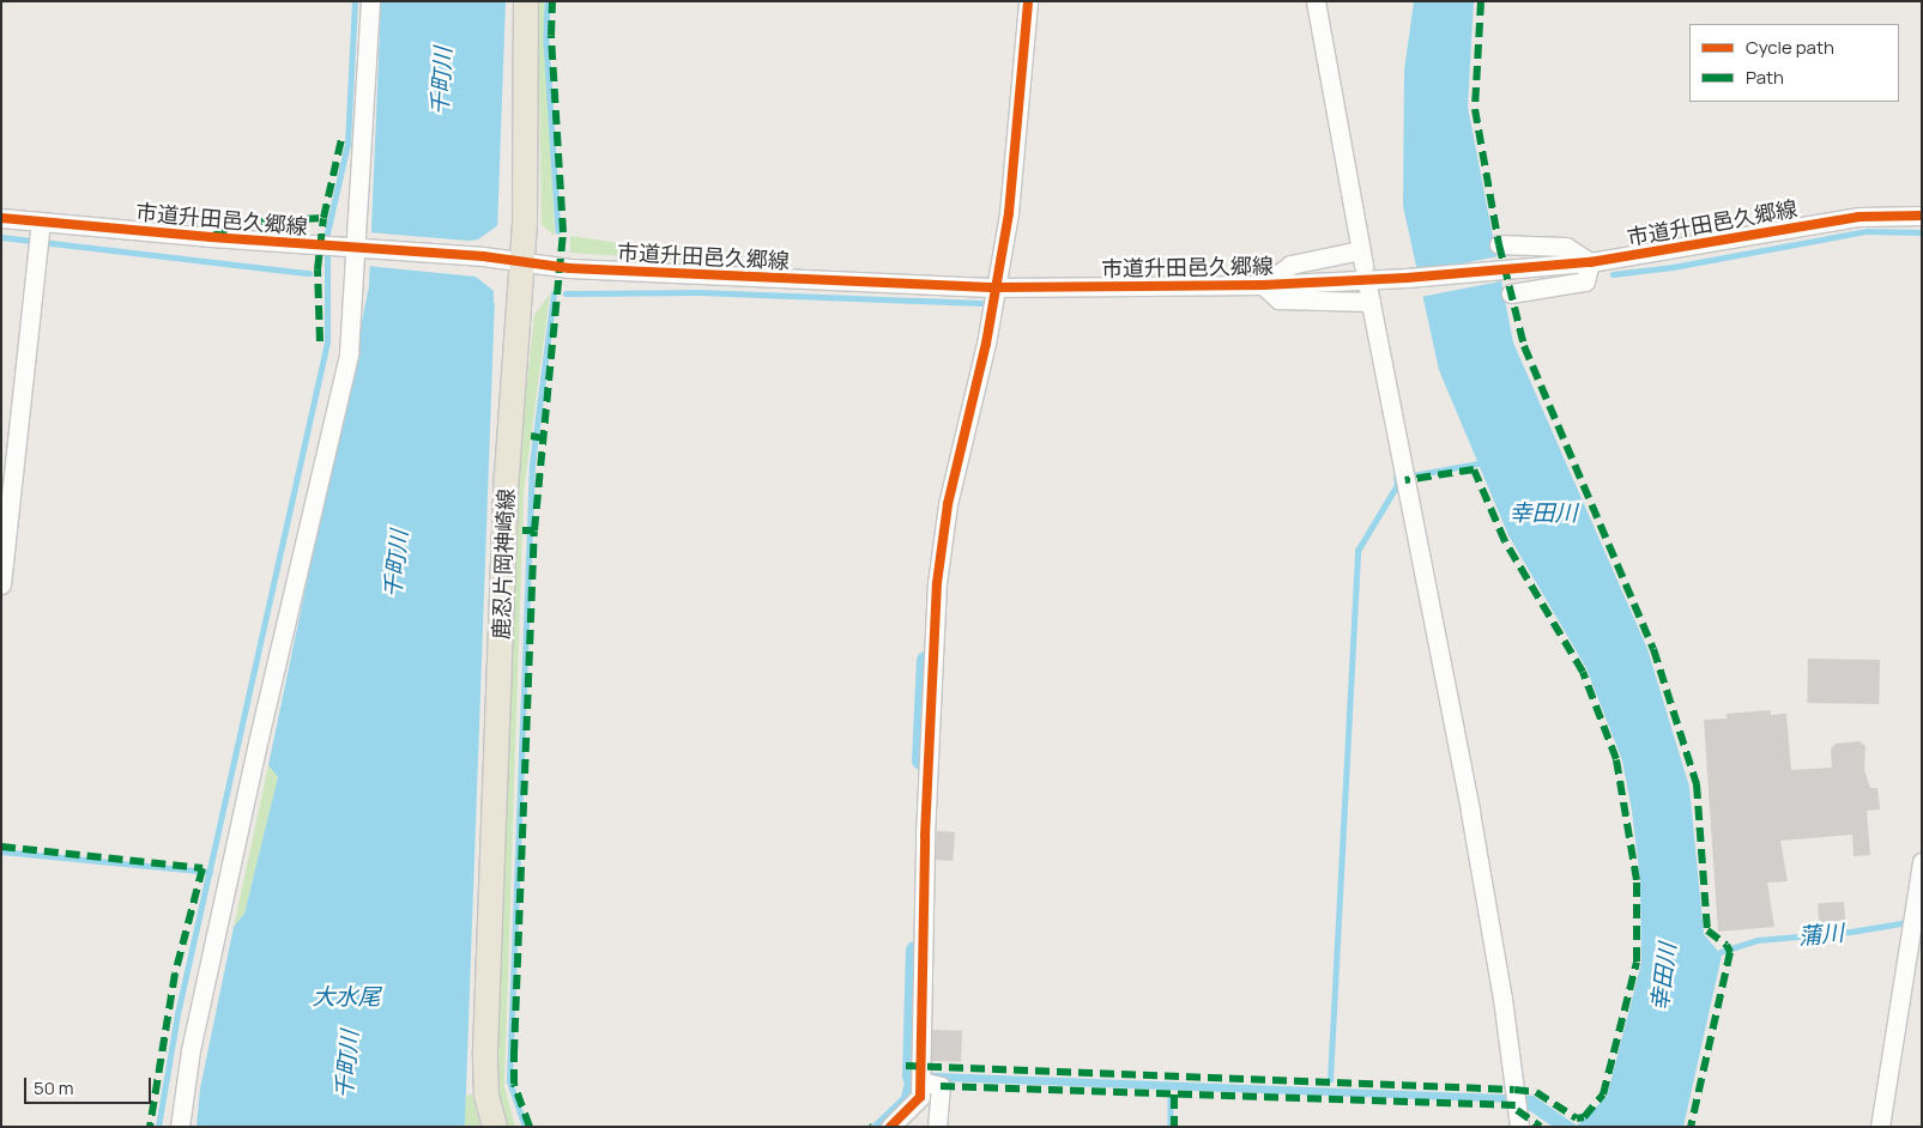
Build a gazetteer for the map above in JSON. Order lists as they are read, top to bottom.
{
  "streets": {
    "main road": ["鹿忍片岡神崎線"],
    "street": ["市道升田邑久郷線"]
  },
  "crossings": [
    ["市道升田邑久郷線", "鹿忍片岡神崎線"]
  ],
  "water": [
    "千町川",
    "幸田川",
    "蒲川",
    "大水尾"
  ],
  "legend": ["Cycle path", "Path"],
  "scale_bar": "50 m"
}
